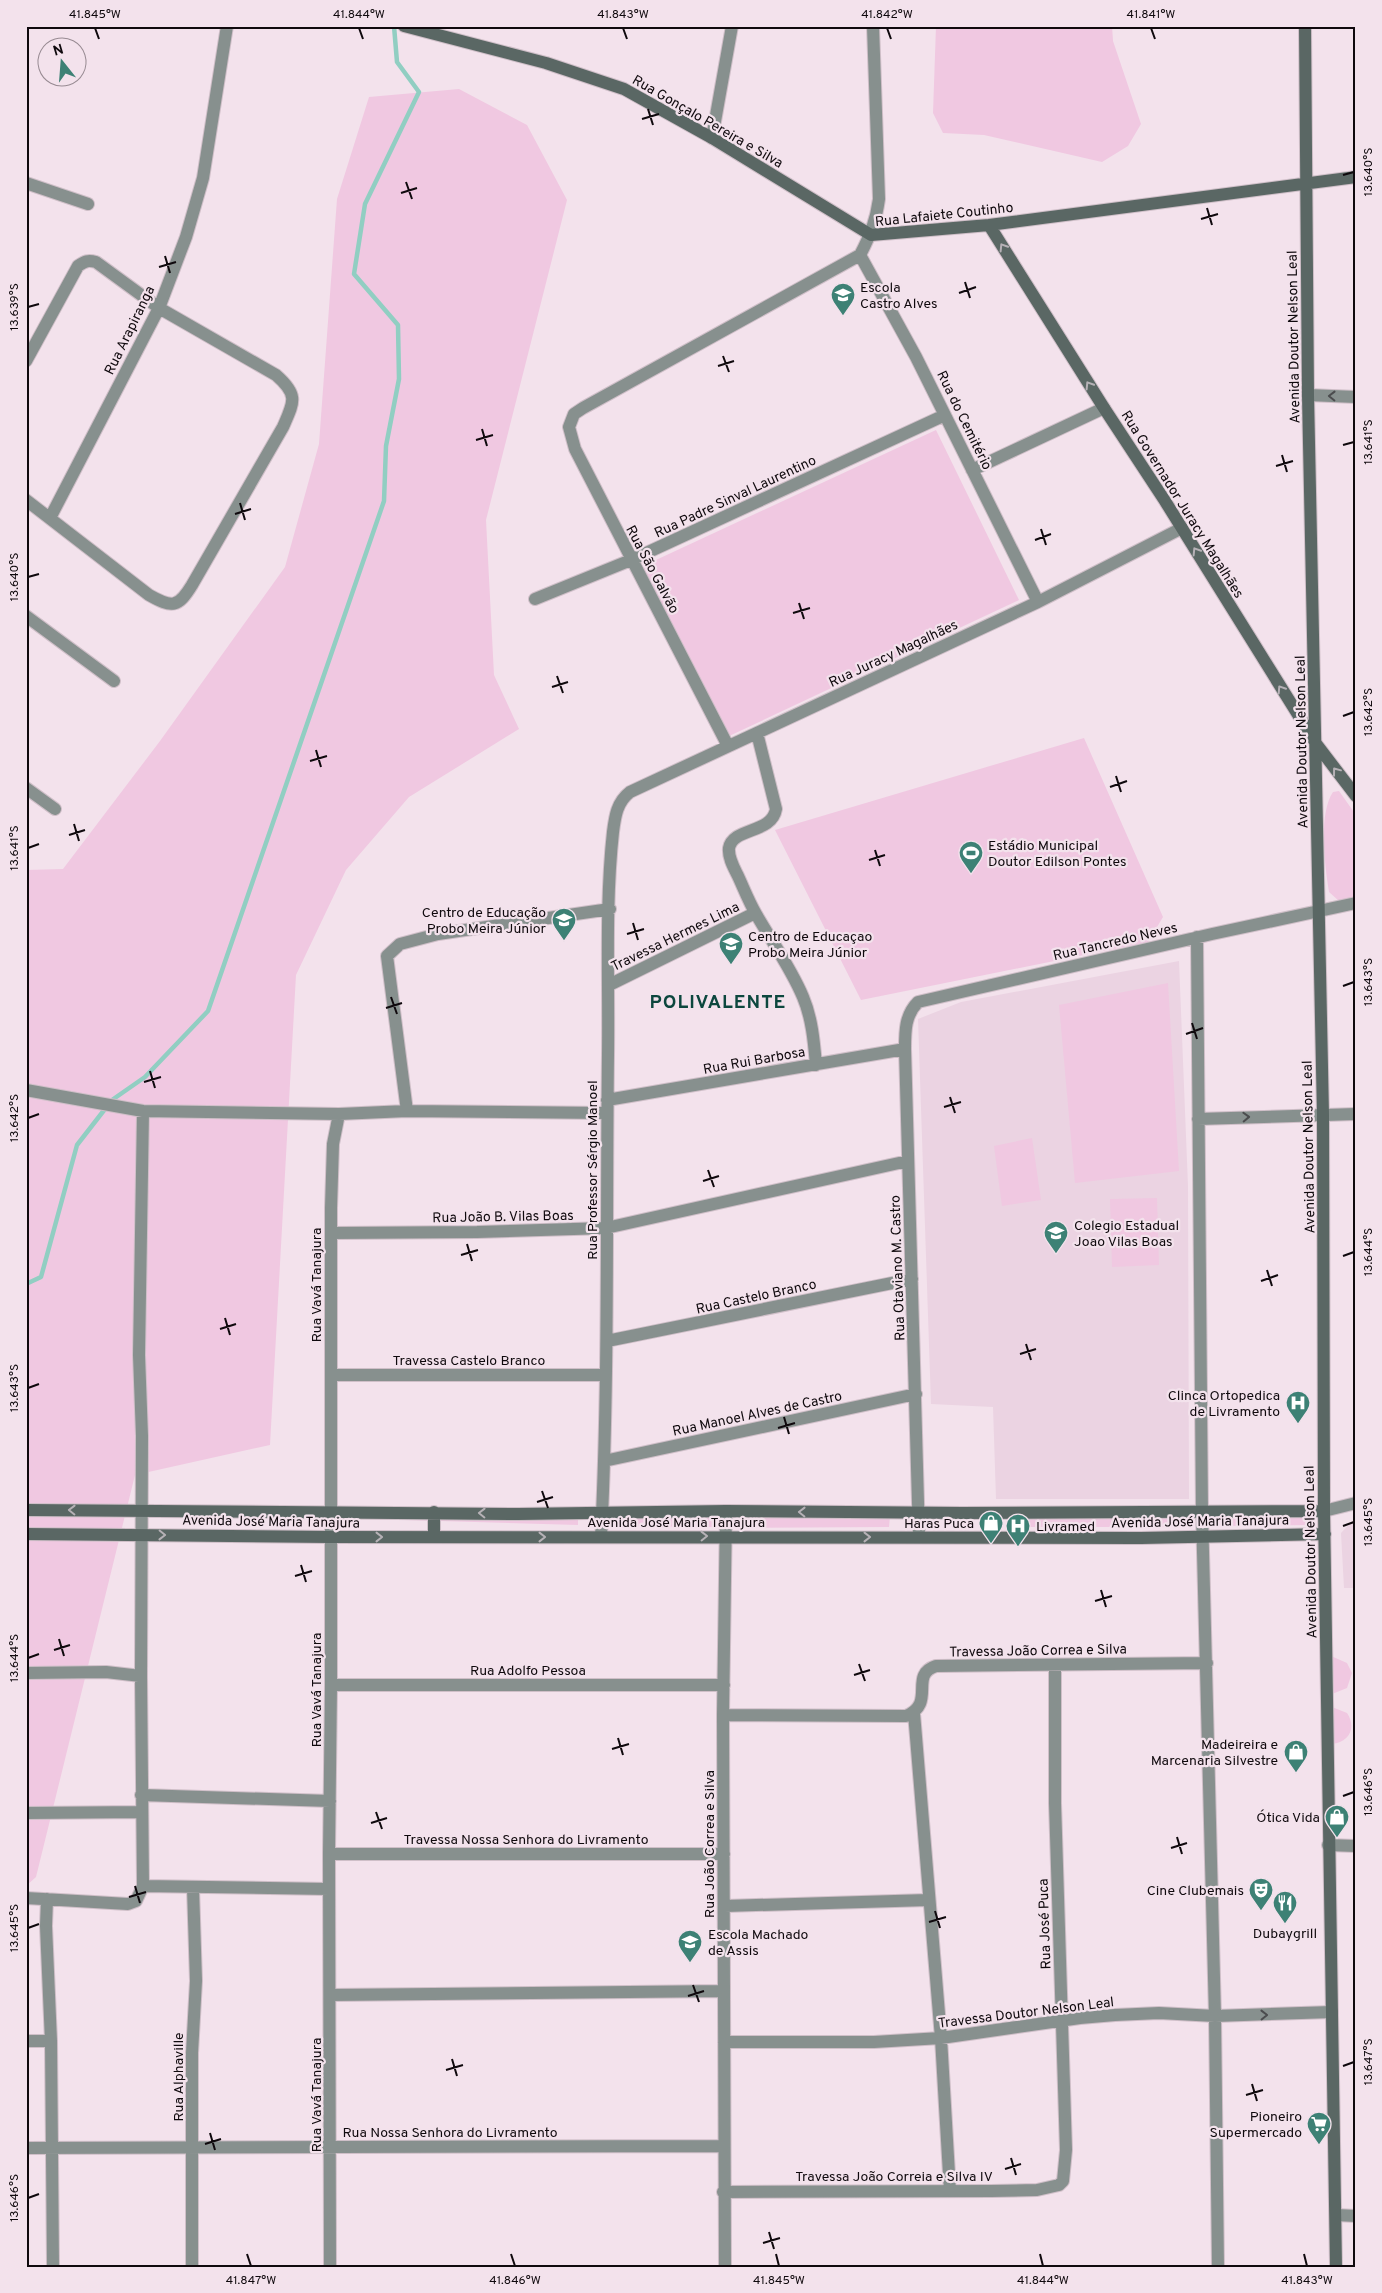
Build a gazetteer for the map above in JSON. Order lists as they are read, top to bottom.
{
  "streets": {
    "street": [
      "Rua Gonçalo Pereira e Silva",
      "Rua Lafaiete Coutinho",
      "Rua Arapiranga",
      "Avenida Doutor Nelson Leal",
      "Rua do Cemitério",
      "Rua Padre Sinval Laurentino",
      "Rua Governador Juracy Magalhães",
      "Rua São Galvão",
      "Rua Juracy Magalhães",
      "Travessa Hermes Lima",
      "Rua Tancredo Neves",
      "Rua Rui Barbosa",
      "Rua Professor Sérgio Manoel",
      "Rua João B. Vilas Boas",
      "Rua Otaviano M. Castro",
      "Rua Vavá Tanajura",
      "Rua Castelo Branco",
      "Travessa Castelo Branco",
      "Rua Manoel Alves de Castro",
      "Avenida José Maria Tanajura",
      "Travessa João Correa e Silva",
      "Rua Adolfo Pessoa",
      "Travessa Nossa Senhora do Livramento",
      "Rua João Correa e Silva",
      "Rua José Puca",
      "Travessa Doutor Nelson Leal",
      "Rua Alphaville",
      "Rua Nossa Senhora do Livramento",
      "Travessa João Correia e Silva IV"
    ]
  },
  "crossings": [
    ["Rua Gonçalo Pereira e Silva", "Rua Lafaiete Coutinho"],
    ["Rua Lafaiete Coutinho", "Avenida Doutor Nelson Leal"],
    ["Rua Lafaiete Coutinho", "Rua do Cemitério"],
    ["Rua Lafaiete Coutinho", "Rua Governador Juracy Magalhães"],
    ["Rua Lafaiete Coutinho", "Rua São Galvão"],
    ["Avenida Doutor Nelson Leal", "Rua Governador Juracy Magalhães"],
    ["Avenida Doutor Nelson Leal", "Rua Tancredo Neves"],
    ["Avenida Doutor Nelson Leal", "Avenida José Maria Tanajura"],
    ["Avenida Doutor Nelson Leal", "Travessa Doutor Nelson Leal"],
    ["Rua do Cemitério", "Rua Padre Sinval Laurentino"],
    ["Rua do Cemitério", "Rua São Galvão"],
    ["Rua do Cemitério", "Rua Juracy Magalhães"],
    ["Rua Padre Sinval Laurentino", "Rua São Galvão"],
    ["Rua Governador Juracy Magalhães", "Rua Juracy Magalhães"],
    ["Rua São Galvão", "Rua Juracy Magalhães"],
    ["Rua Juracy Magalhães", "Rua Professor Sérgio Manoel"],
    ["Travessa Hermes Lima", "Rua Professor Sérgio Manoel"],
    ["Rua Tancredo Neves", "Rua Otaviano M. Castro"],
    ["Rua Rui Barbosa", "Rua Professor Sérgio Manoel"],
    ["Rua Rui Barbosa", "Rua Otaviano M. Castro"],
    ["Rua Professor Sérgio Manoel", "Rua João B. Vilas Boas"],
    ["Rua Professor Sérgio Manoel", "Rua Castelo Branco"],
    ["Rua Professor Sérgio Manoel", "Travessa Castelo Branco"],
    ["Rua Professor Sérgio Manoel", "Rua Manoel Alves de Castro"],
    ["Rua Professor Sérgio Manoel", "Avenida José Maria Tanajura"],
    ["Rua João B. Vilas Boas", "Rua Otaviano M. Castro"],
    ["Rua João B. Vilas Boas", "Rua Vavá Tanajura"],
    ["Rua Otaviano M. Castro", "Rua Castelo Branco"],
    ["Rua Otaviano M. Castro", "Rua Manoel Alves de Castro"],
    ["Rua Otaviano M. Castro", "Avenida José Maria Tanajura"],
    ["Rua Vavá Tanajura", "Travessa Castelo Branco"],
    ["Rua Vavá Tanajura", "Avenida José Maria Tanajura"],
    ["Rua Vavá Tanajura", "Rua Adolfo Pessoa"],
    ["Rua Vavá Tanajura", "Travessa Nossa Senhora do Livramento"],
    ["Rua Vavá Tanajura", "Rua Nossa Senhora do Livramento"],
    ["Avenida José Maria Tanajura", "Rua João Correa e Silva"],
    ["Travessa João Correa e Silva", "Rua José Puca"],
    ["Rua Adolfo Pessoa", "Rua João Correa e Silva"],
    ["Travessa Nossa Senhora do Livramento", "Rua João Correa e Silva"],
    ["Rua João Correa e Silva", "Travessa Doutor Nelson Leal"],
    ["Rua João Correa e Silva", "Rua Nossa Senhora do Livramento"],
    ["Rua João Correa e Silva", "Travessa João Correia e Silva IV"],
    ["Rua José Puca", "Travessa Doutor Nelson Leal"],
    ["Rua José Puca", "Travessa João Correia e Silva IV"],
    ["Rua Alphaville", "Rua Nossa Senhora do Livramento"]
  ],
  "one_way": ["Rua Governador Juracy Magalhães"],
  "districts": ["POLIVALENTE"],
  "places": {
    "school or university": [
      "Escola Castro Alves",
      "Centro de Educação Probo Meira Júnior",
      "Centro de Educaçao Probo Meira Júnior",
      "Colegio Estadual Joao Vilas Boas",
      "Escola Machado de Assis"
    ],
    "sports": ["Estádio Municipal Doutor Edilson Pontes"],
    "hospital": ["Clinca Ortopedica de Livramento", "Livramed"],
    "shop": ["Haras Puca", "Madeireira e Marcenaria Silvestre", "Ótica Vida"],
    "theatre": ["Cine Clubemais"],
    "restaurant": ["Dubaygrill"],
    "supermarket": ["Pioneiro Supermercado"]
  },
  "north": "top",
  "coordinates": [
    "41.845°W",
    "41.844°W",
    "41.843°W",
    "41.842°W",
    "41.841°W",
    "13.640°S",
    "13.639°S",
    "13.641°S",
    "13.642°S",
    "13.643°S",
    "13.644°S",
    "13.645°S",
    "13.646°S",
    "13.647°S",
    "41.847°W",
    "41.846°W"
  ]
}
